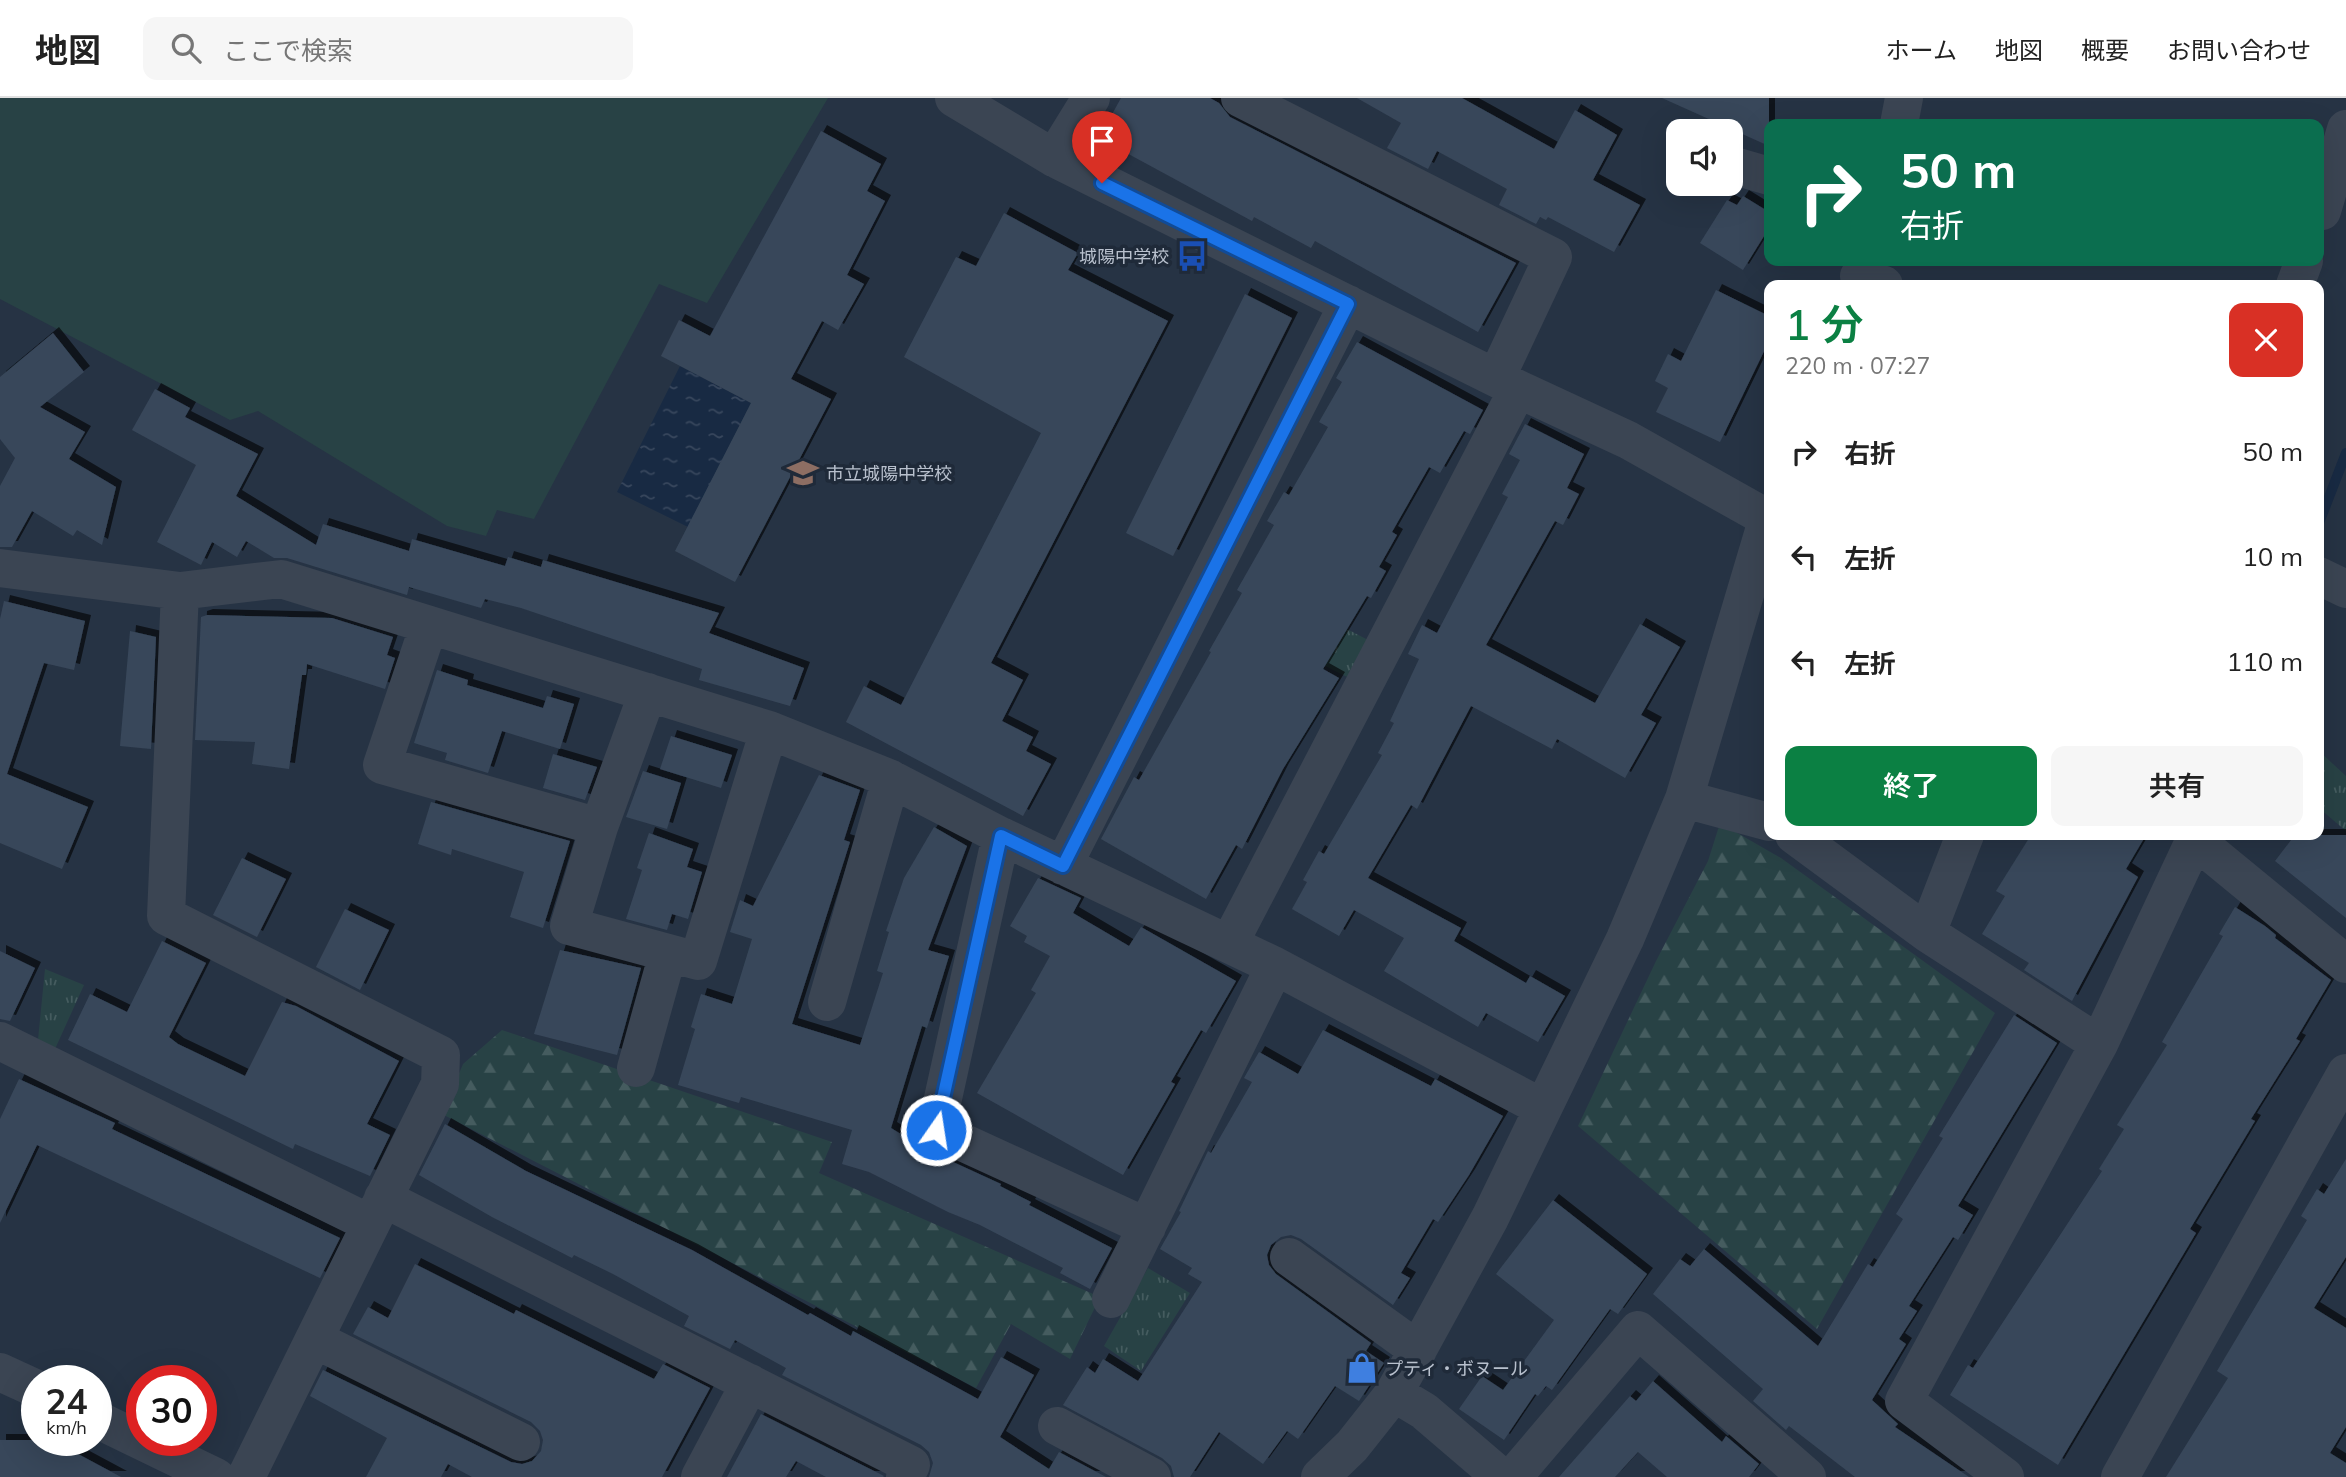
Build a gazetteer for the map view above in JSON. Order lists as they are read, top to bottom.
{
  "places": {
    "bus stop": ["城陽中学校"],
    "school or university": ["市立城陽中学校"],
    "shop": ["プティ・ボヌール"]
  },
  "page": {
    "header": "地図",
    "search": "ここで検索",
    "nav": [
      "ホーム",
      "地図",
      "概要",
      "お問い合わせ"
    ],
    "turn": ["50 m", "右折"],
    "heading": ["1 分", "220 m · 07:27"],
    "list": [
      {
        "name": "右折",
        "value": "50 m"
      },
      {
        "name": "左折",
        "value": "10 m"
      },
      {
        "name": "左折",
        "value": "110 m"
      }
    ],
    "buttons": ["終了", "共有"],
    "speed": "24 km/h",
    "limit": "30"
  }
}
